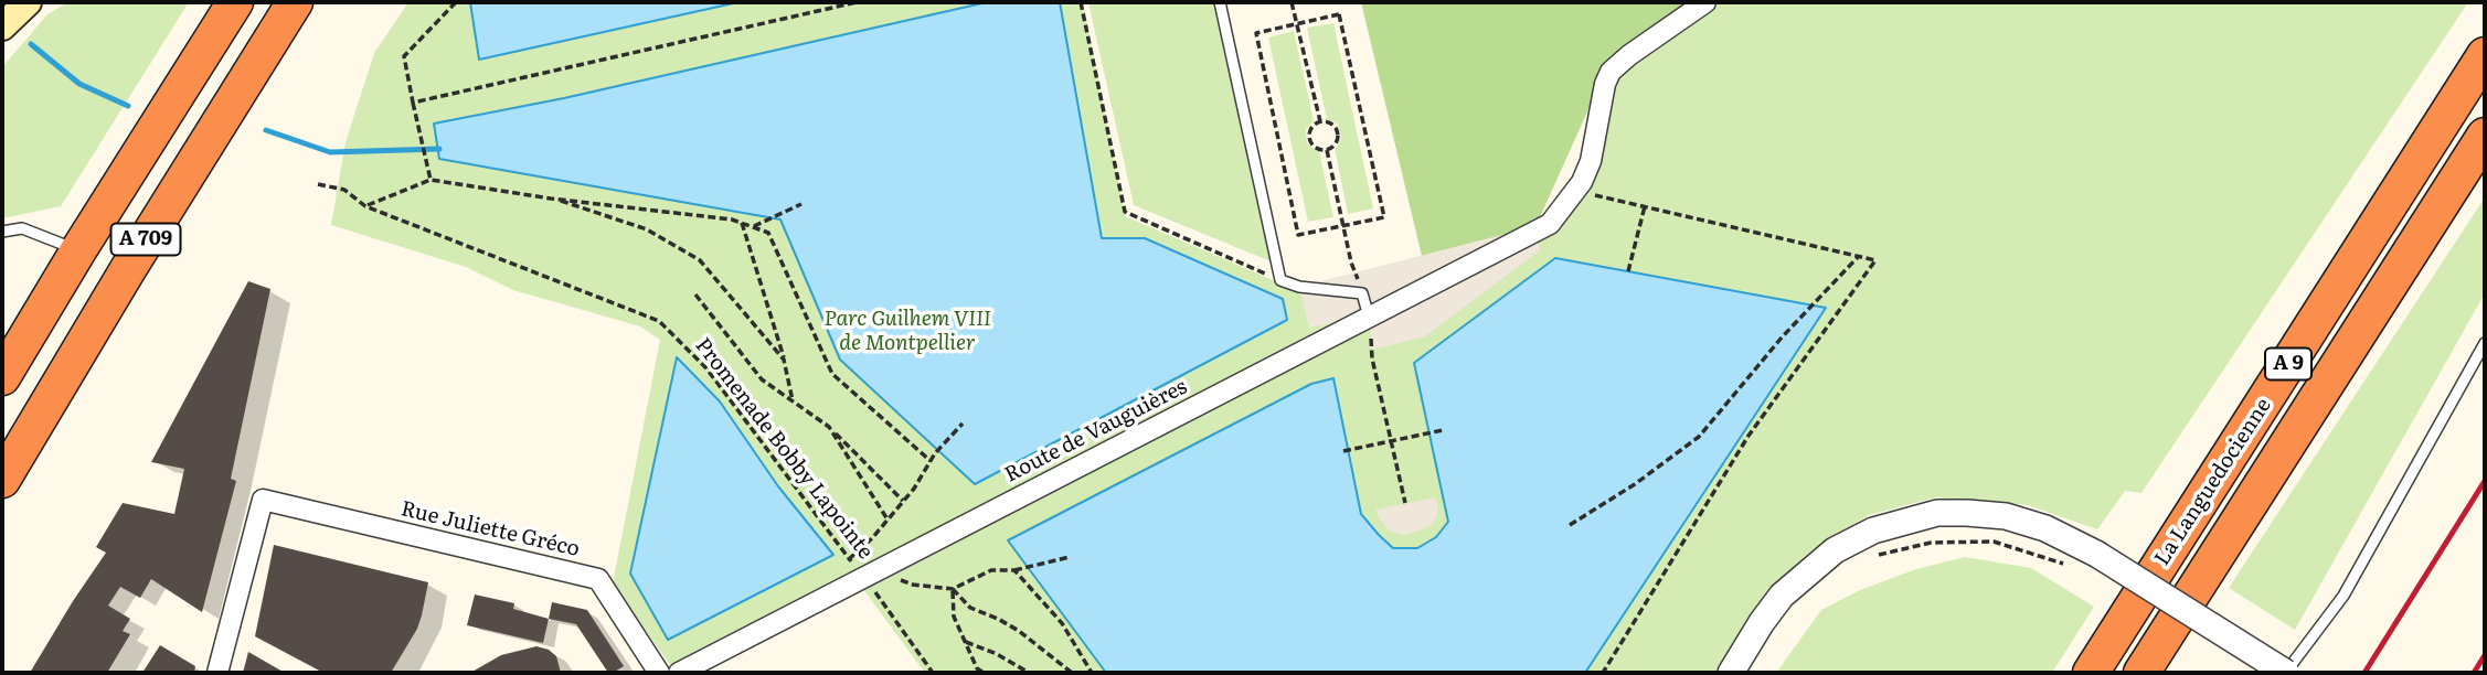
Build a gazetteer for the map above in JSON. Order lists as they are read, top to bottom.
{
  "streets": {
    "highway": ["A 709", "A 9", "La Languedocienne"],
    "street": ["Route de Vauguières", "Rue Juliette Gréco"],
    "path": ["Promenade Bobby Lapointe"]
  },
  "crossings": [
    ["Route de Vauguières", "Promenade Bobby Lapointe"]
  ],
  "parks": ["Parc Guilhem VIII de Montpellier"]
}
